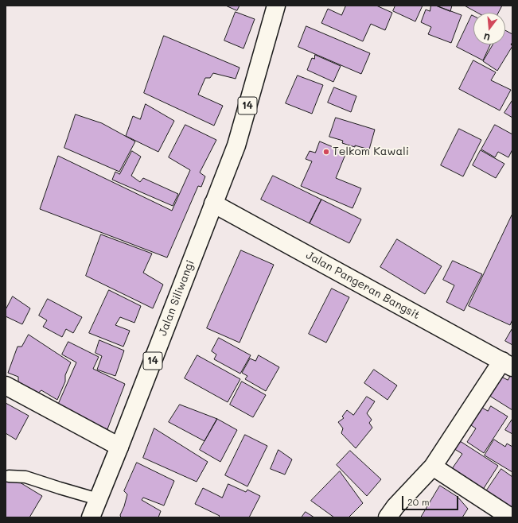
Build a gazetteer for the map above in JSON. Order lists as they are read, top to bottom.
{
  "streets": {
    "main road": ["14", "Jalan Pangeran Bangsit", "Jalan Siliwangi"]
  },
  "crossings": [
    ["14", "Jalan Pangeran Bangsit"],
    ["14", "Jalan Siliwangi"],
    ["Jalan Pangeran Bangsit", "Jalan Siliwangi"]
  ],
  "places": ["Telkom Kawali"],
  "scale_bar": "20 m",
  "north": "bottom"
}
